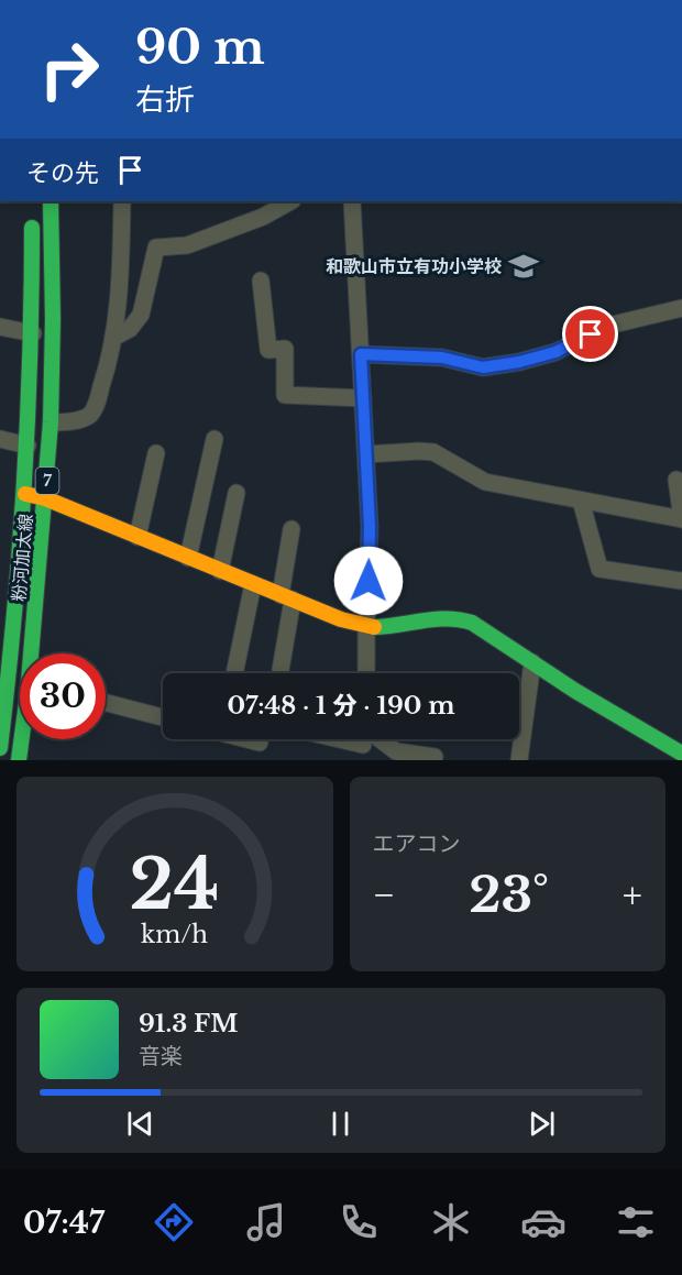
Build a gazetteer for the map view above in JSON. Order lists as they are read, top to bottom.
{
  "streets": {
    "main road": ["7", "粉河加太線"]
  },
  "places": {
    "school or university": ["和歌山市立有功小学校"]
  },
  "page": {
    "turn": ["90 m", "右折"],
    "then": "その先",
    "limit": "30",
    "trip": "07:48 · 1 分 · 190 m",
    "tile": "エアコン",
    "heat": ["−", "23°", "+"],
    "song": ["91.3 FM", "音楽"],
    "tabs": "07:47",
    "gauge": ["24", "km/h"]
  }
}
